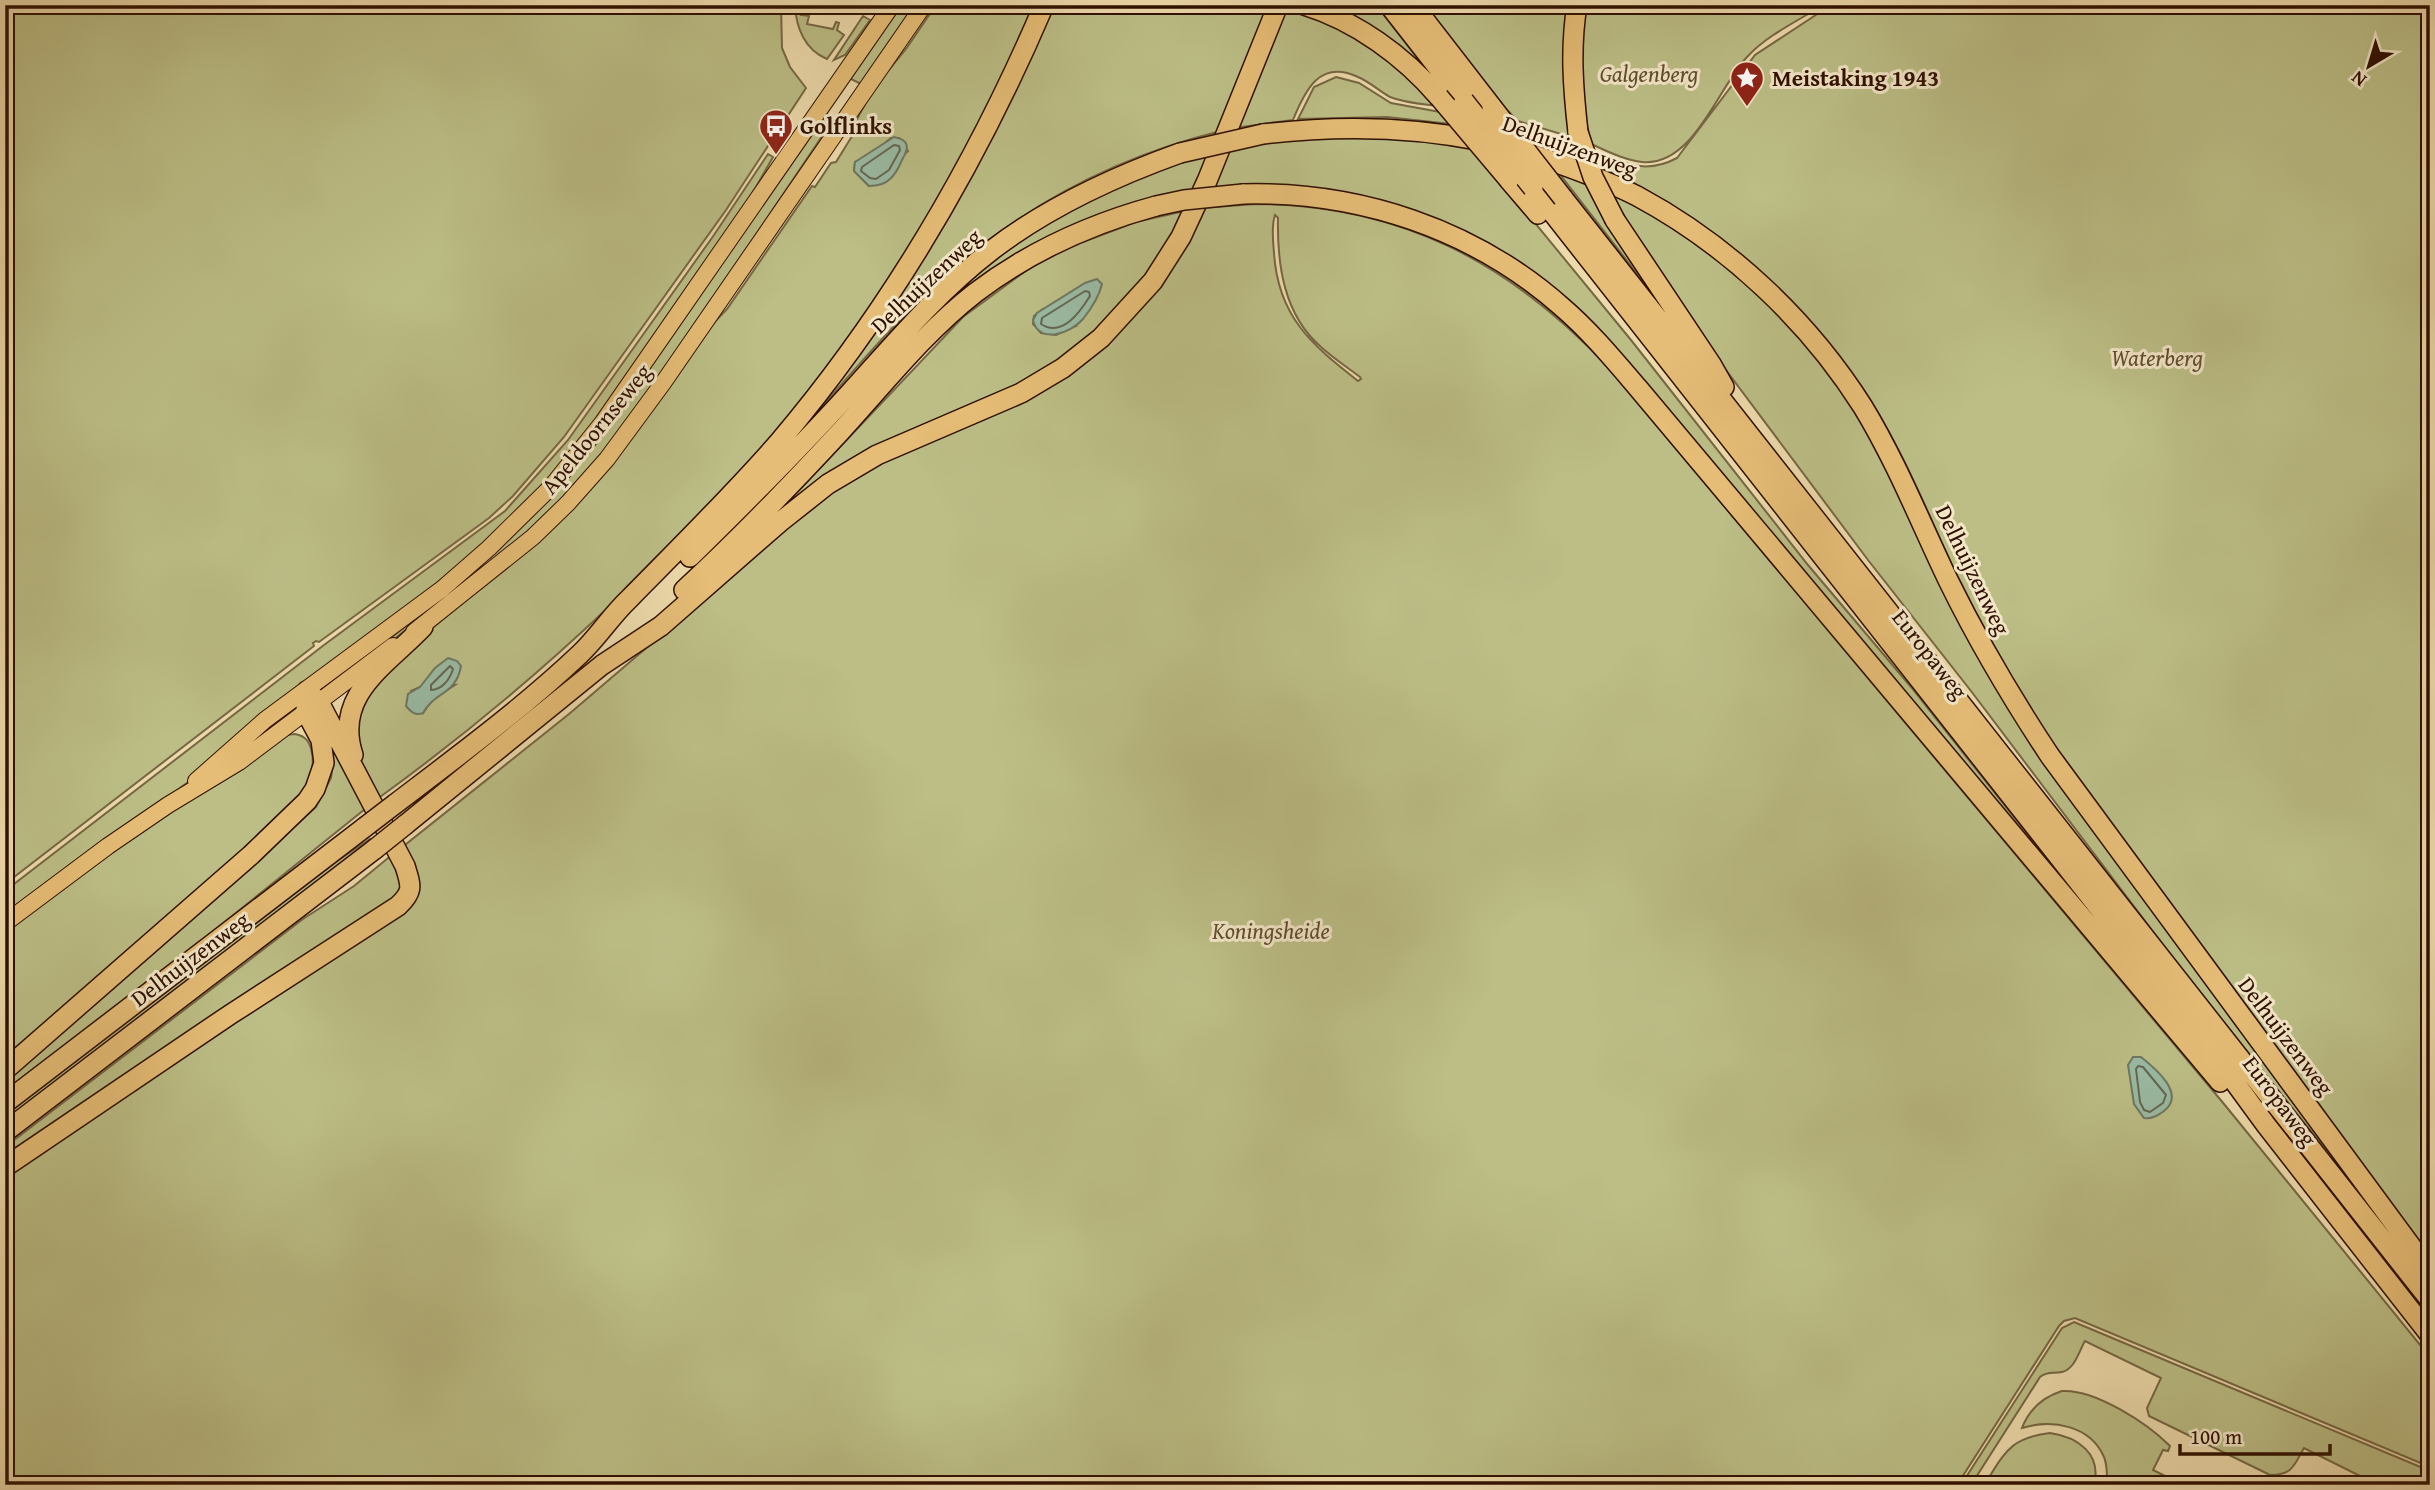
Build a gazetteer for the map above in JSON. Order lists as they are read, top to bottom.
{
  "streets": {
    "highway": ["Delhuijzenweg", "Europaweg"],
    "main road": ["Apeldoornseweg"]
  },
  "crossings": [
    ["Delhuijzenweg", "Europaweg"]
  ],
  "parks": ["Galgenberg", "Waterberg", "Koningsheide"],
  "places": {
    "place": ["Meistaking 1943"],
    "bus stop": ["Golflinks"]
  },
  "scale_bar": "100 m",
  "north": "bottom left"
}
